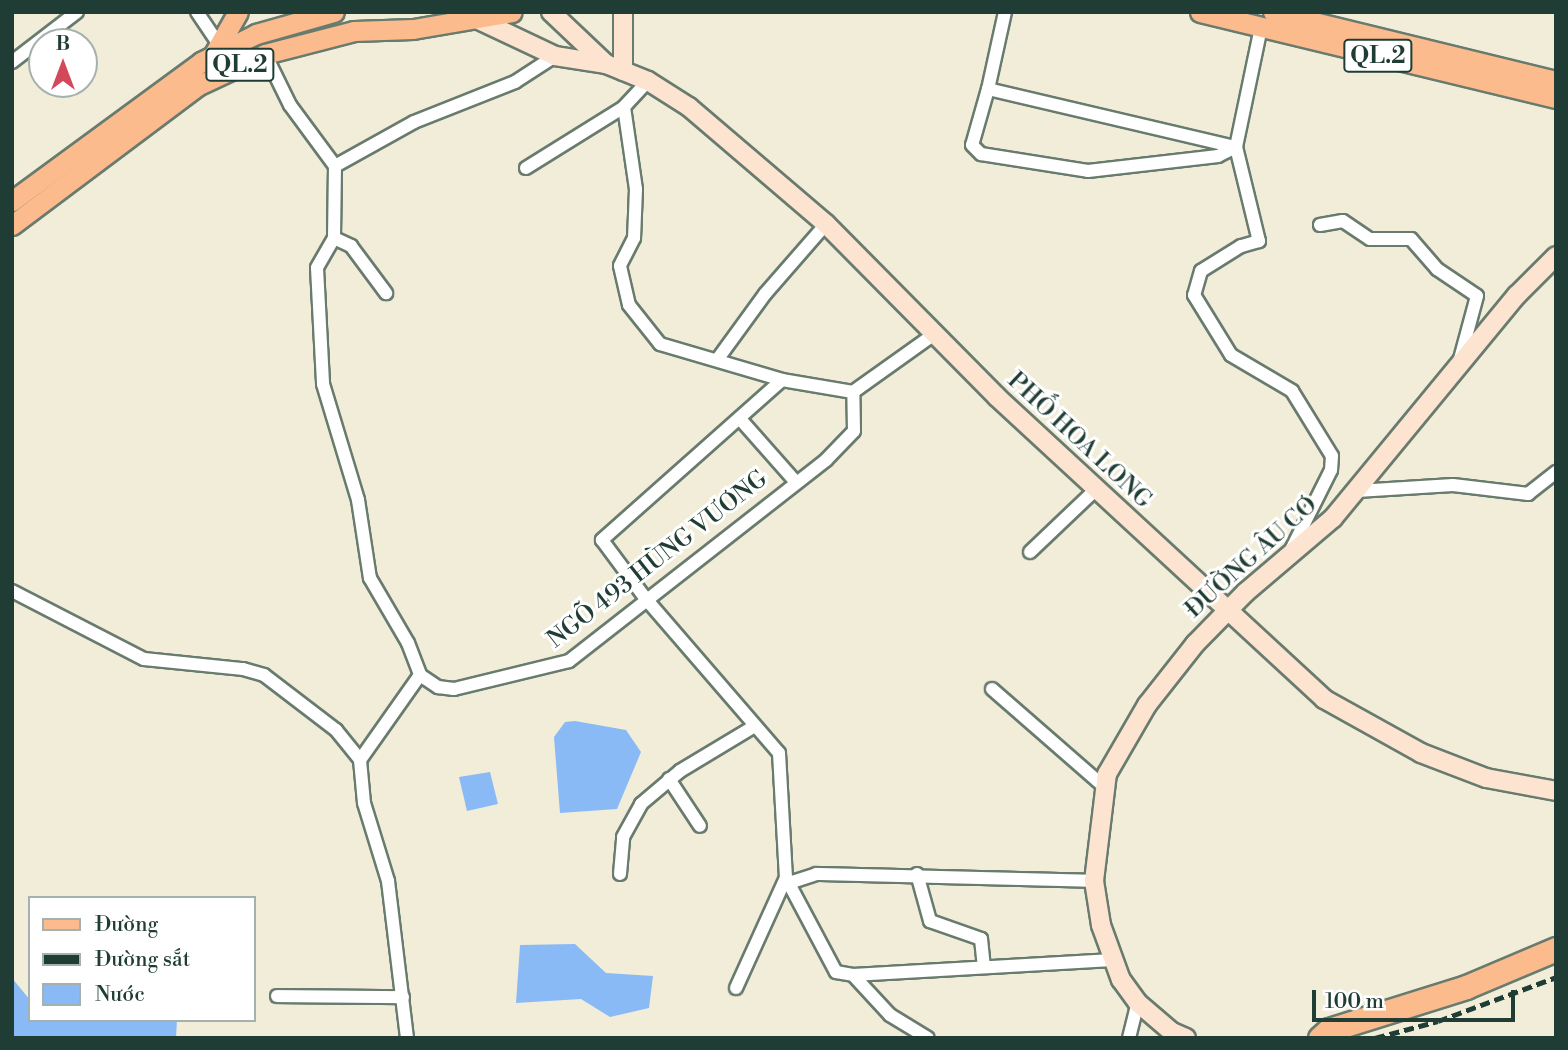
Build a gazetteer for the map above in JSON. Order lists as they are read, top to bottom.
{
  "streets": {
    "main road": ["QL.2"],
    "street": ["PHỐ HOA LONG", "ĐƯỜNG ÂU CƠ", "NGÕ 493 HÙNG VƯƠNG"]
  },
  "crossings": [
    ["QL.2", "PHỐ HOA LONG"],
    ["PHỐ HOA LONG", "ĐƯỜNG ÂU CƠ"]
  ],
  "legend": ["Đường", "Đường sắt", "Nước"],
  "scale_bar": "100 m",
  "north": "top"
}
